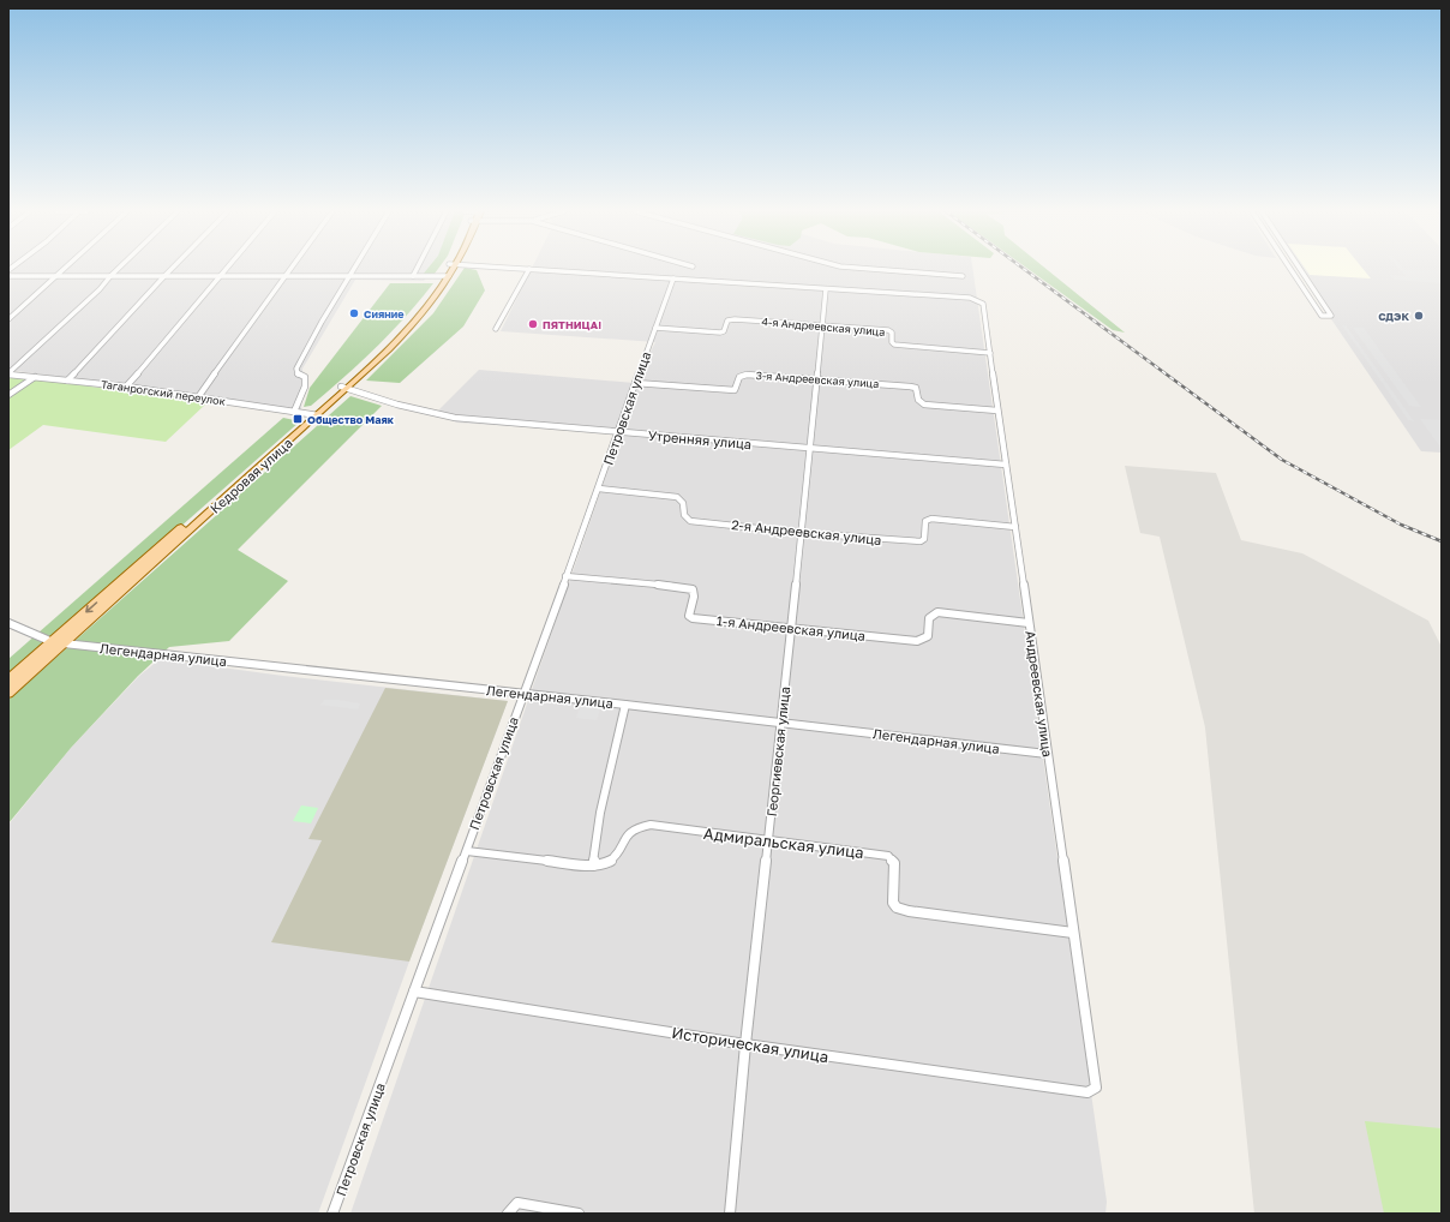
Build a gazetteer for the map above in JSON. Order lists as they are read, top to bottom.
{
  "streets": {
    "main road": ["Кедровая улица"],
    "street": [
      "4-я Андреевская улица",
      "3-я Андреевская улица",
      "Таганрогский переулок",
      "Петровская улица",
      "Утренняя улица",
      "2-я Андреевская улица",
      "1-я Андреевская улица",
      "Легендарная улица",
      "Андреевская улица",
      "Георгиевская улица",
      "Адмиральская улица",
      "Историческая улица"
    ]
  },
  "crossings": [
    ["4-я Андреевская улица", "Петровская улица"],
    ["4-я Андреевская улица", "Андреевская улица"],
    ["4-я Андреевская улица", "Георгиевская улица"],
    ["3-я Андреевская улица", "Петровская улица"],
    ["3-я Андреевская улица", "Андреевская улица"],
    ["3-я Андреевская улица", "Георгиевская улица"],
    ["Таганрогский переулок", "Кедровая улица"],
    ["Петровская улица", "Утренняя улица"],
    ["Петровская улица", "2-я Андреевская улица"],
    ["Петровская улица", "1-я Андреевская улица"],
    ["Петровская улица", "Легендарная улица"],
    ["Петровская улица", "Адмиральская улица"],
    ["Петровская улица", "Историческая улица"],
    ["Утренняя улица", "Кедровая улица"],
    ["Утренняя улица", "Андреевская улица"],
    ["Утренняя улица", "Георгиевская улица"],
    ["Кедровая улица", "Легендарная улица"],
    ["2-я Андреевская улица", "Андреевская улица"],
    ["2-я Андреевская улица", "Георгиевская улица"],
    ["1-я Андреевская улица", "Андреевская улица"],
    ["1-я Андреевская улица", "Георгиевская улица"],
    ["Легендарная улица", "Андреевская улица"],
    ["Легендарная улица", "Георгиевская улица"],
    ["Андреевская улица", "Георгиевская улица"],
    ["Андреевская улица", "Адмиральская улица"],
    ["Андреевская улица", "Историческая улица"],
    ["Георгиевская улица", "Адмиральская улица"],
    ["Георгиевская улица", "Историческая улица"]
  ],
  "places": {
    "other": ["Сияние", "СДЭК", "ПЯТНИЦА!"],
    "transit": ["Общество Маяк"]
  }
}
